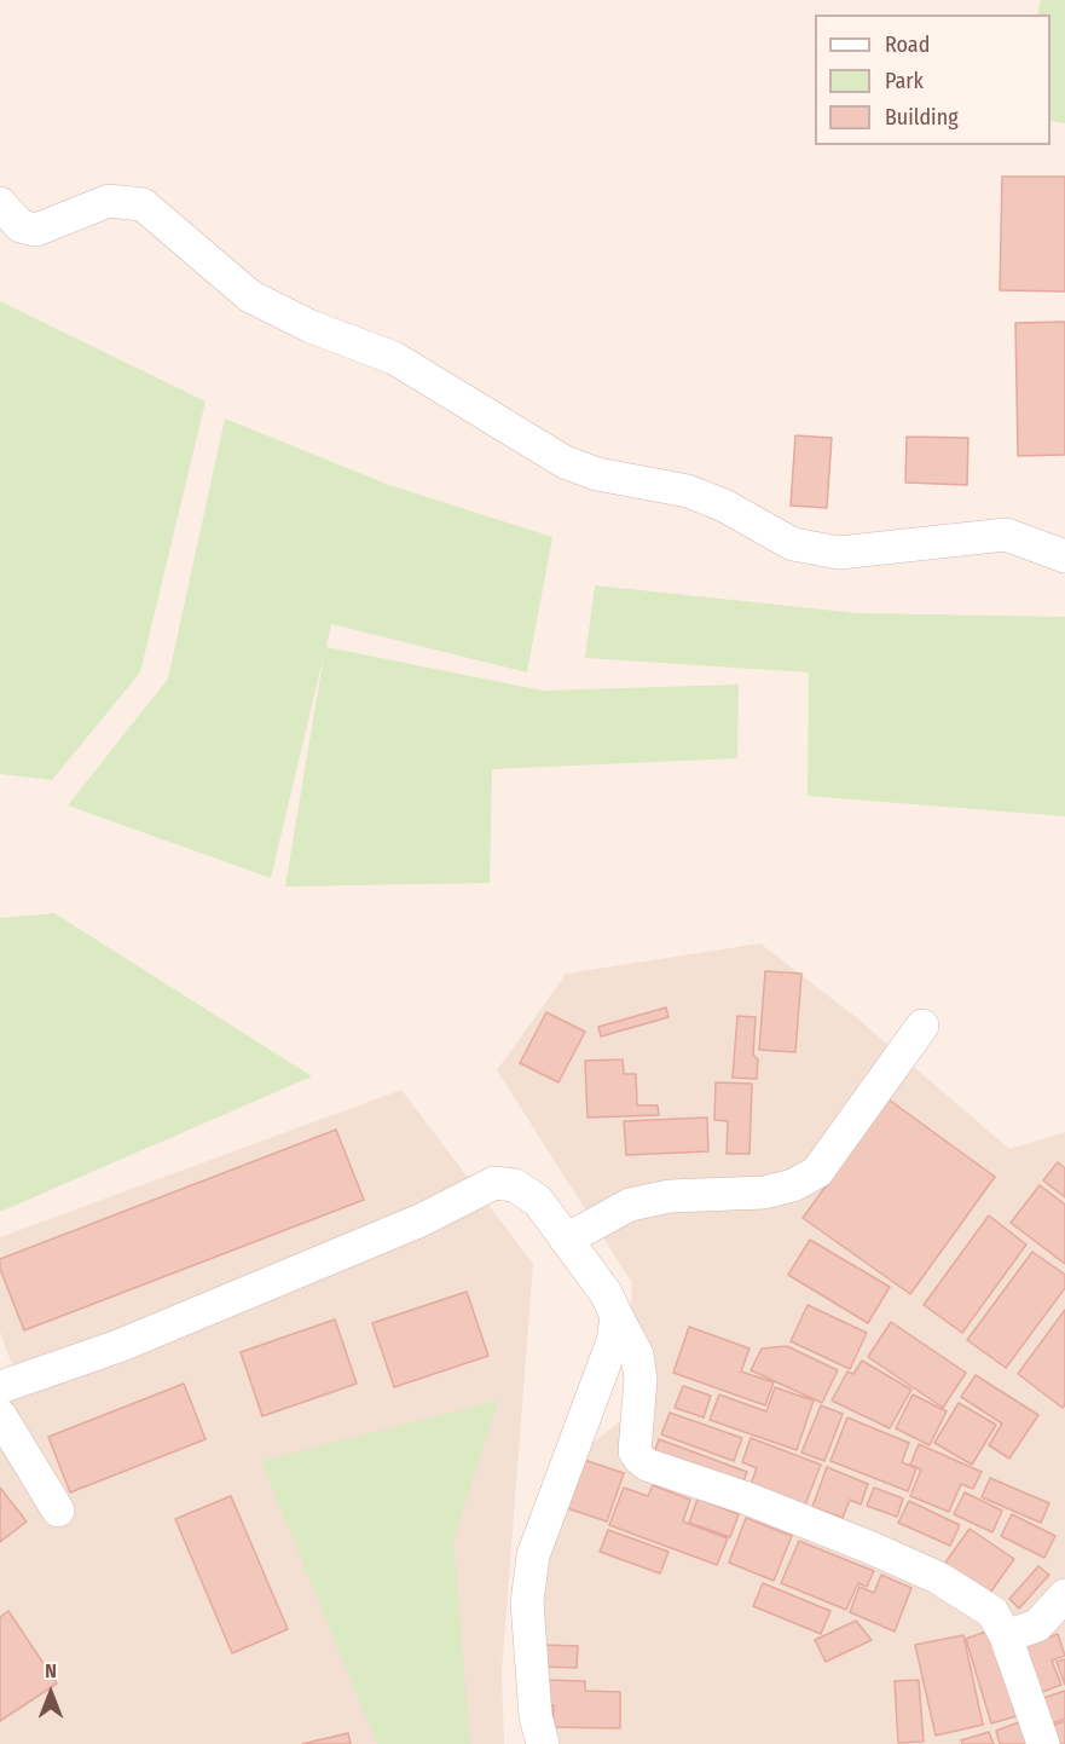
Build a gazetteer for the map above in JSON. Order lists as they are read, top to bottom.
{
  "legend": ["Road", "Park", "Building"],
  "north": "top"
}
